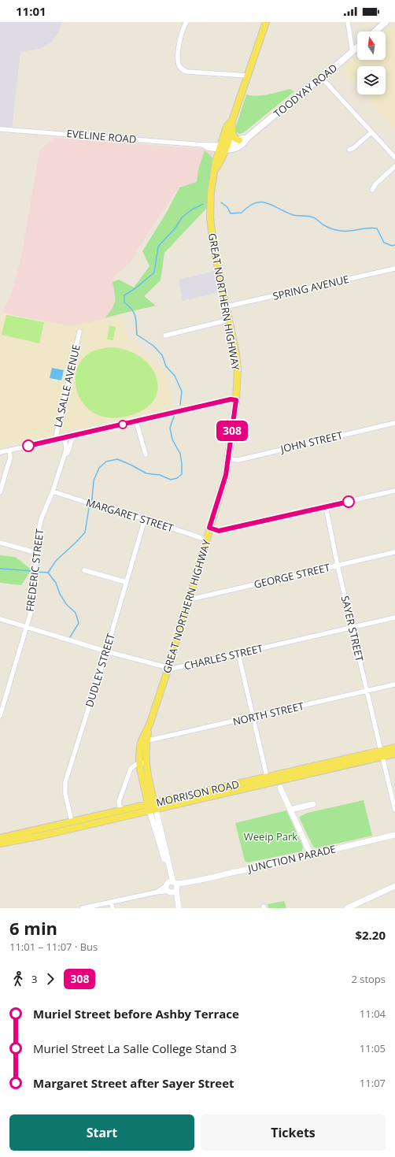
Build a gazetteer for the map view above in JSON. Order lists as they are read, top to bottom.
{
  "streets": {
    "main road": ["TOODYAY ROAD", "GREAT NORTHERN HIGHWAY", "MORRISON ROAD"],
    "street": [
      "EVELINE ROAD",
      "SPRING AVENUE",
      "LA SALLE AVENUE",
      "JOHN STREET",
      "MARGARET STREET",
      "FREDERIC STREET",
      "GEORGE STREET",
      "SAYER STREET",
      "CHARLES STREET",
      "DUDLEY STREET",
      "NORTH STREET",
      "JUNCTION PARADE"
    ]
  },
  "crossings": [
    ["TOODYAY ROAD", "EVELINE ROAD"],
    ["TOODYAY ROAD", "GREAT NORTHERN HIGHWAY"],
    ["EVELINE ROAD", "GREAT NORTHERN HIGHWAY"],
    ["SPRING AVENUE", "GREAT NORTHERN HIGHWAY"],
    ["GREAT NORTHERN HIGHWAY", "JOHN STREET"],
    ["GREAT NORTHERN HIGHWAY", "MARGARET STREET"],
    ["GREAT NORTHERN HIGHWAY", "GEORGE STREET"],
    ["GREAT NORTHERN HIGHWAY", "CHARLES STREET"],
    ["GREAT NORTHERN HIGHWAY", "NORTH STREET"],
    ["GREAT NORTHERN HIGHWAY", "MORRISON ROAD"],
    ["MARGARET STREET", "FREDERIC STREET"],
    ["MARGARET STREET", "DUDLEY STREET"],
    ["FREDERIC STREET", "CHARLES STREET"],
    ["GEORGE STREET", "SAYER STREET"],
    ["SAYER STREET", "CHARLES STREET"],
    ["SAYER STREET", "NORTH STREET"],
    ["SAYER STREET", "MORRISON ROAD"],
    ["CHARLES STREET", "DUDLEY STREET"],
    ["DUDLEY STREET", "MORRISON ROAD"]
  ],
  "parks": ["Weeip Park"],
  "lines": ["bus line 308"],
  "north": "top",
  "page": {
    "status": "11:01",
    "on_map": "308",
    "heading": ["6 min", "11:01 – 11:07 · Bus", "$2.20"],
    "legs": ["3", "308", "2 stops"],
    "list": [
      {
        "name": "Muriel Street before Ashby Terrace",
        "value": "11:04"
      },
      {
        "name": "Muriel Street La Salle College Stand 3",
        "value": "11:05"
      },
      {
        "name": "Margaret Street after Sayer Street",
        "value": "11:07"
      }
    ],
    "buttons": ["Start", "Tickets"]
  }
}
